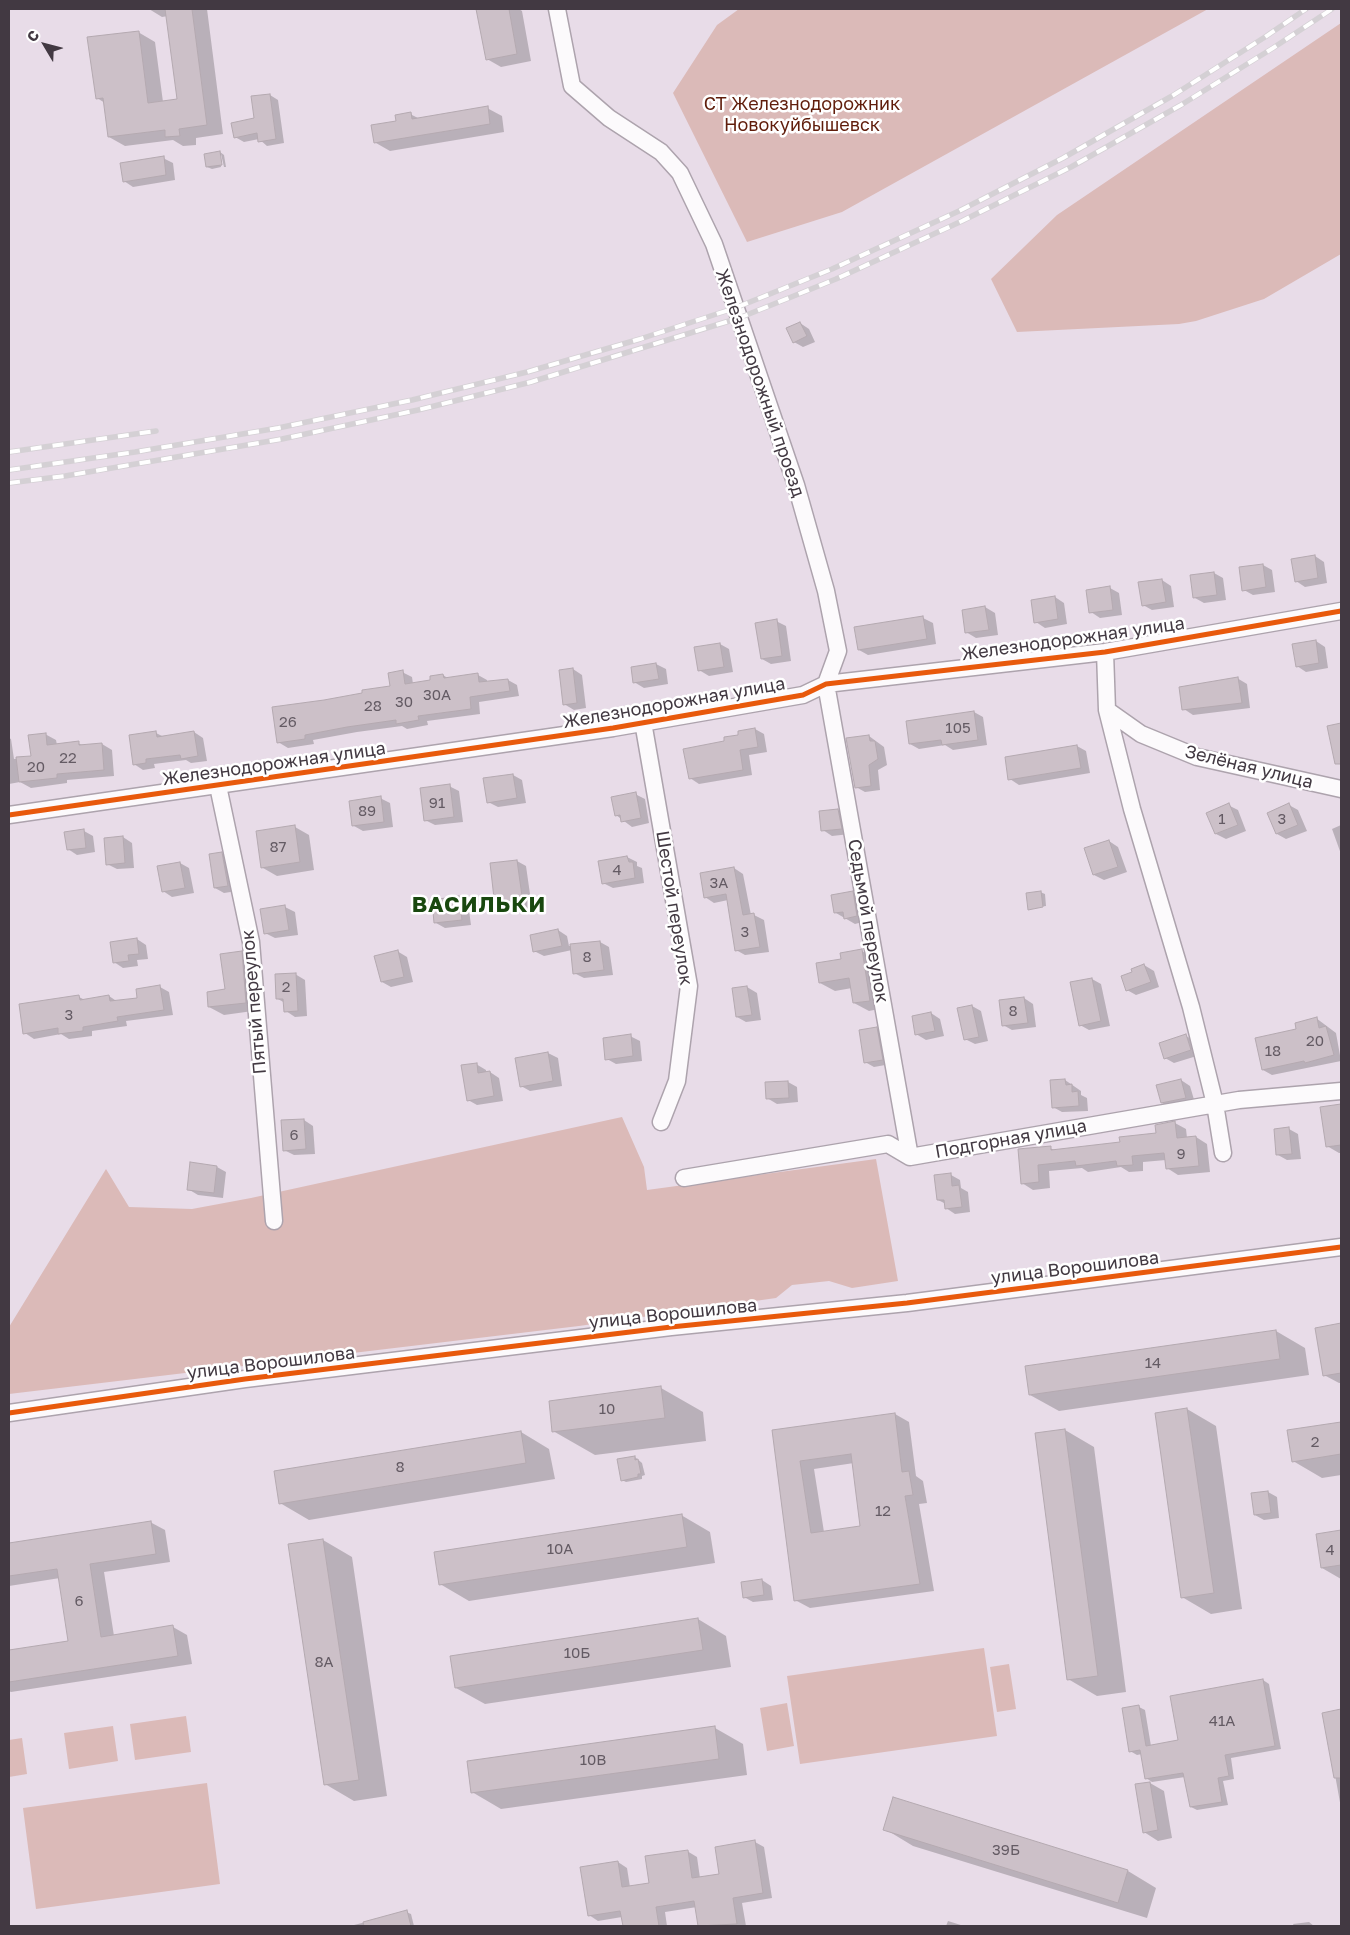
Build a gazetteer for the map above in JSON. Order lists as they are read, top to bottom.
{
  "streets": {
    "street": [
      "Железнодорожный проезд",
      "Железнодорожная улица",
      "Зелёная улица",
      "Шестой переулок",
      "Седьмой переулок",
      "Пятый переулок",
      "Подгорная улица",
      "улица Ворошилова"
    ]
  },
  "crossings": [
    ["Железнодорожный проезд", "Железнодорожная улица"],
    ["Железнодорожный проезд", "Седьмой переулок"],
    ["Железнодорожная улица", "Шестой переулок"],
    ["Железнодорожная улица", "Седьмой переулок"],
    ["Железнодорожная улица", "Пятый переулок"],
    ["Седьмой переулок", "Подгорная улица"]
  ],
  "districts": ["ВАСИЛЬКИ"],
  "parks": ["СТ Железнодорожник Новокуйбышевск"],
  "house_numbers": [
    "30А",
    "30",
    "28",
    "26",
    "105",
    "22",
    "20",
    "91",
    "89",
    "1",
    "3",
    "87",
    "4",
    "3А",
    "3",
    "8",
    "2",
    "8",
    "3",
    "20",
    "18",
    "6",
    "9",
    "14",
    "10",
    "2",
    "8",
    "12",
    "10А",
    "4",
    "6",
    "10Б",
    "8А",
    "41А",
    "10В",
    "39Б"
  ],
  "north": "top left"
}
